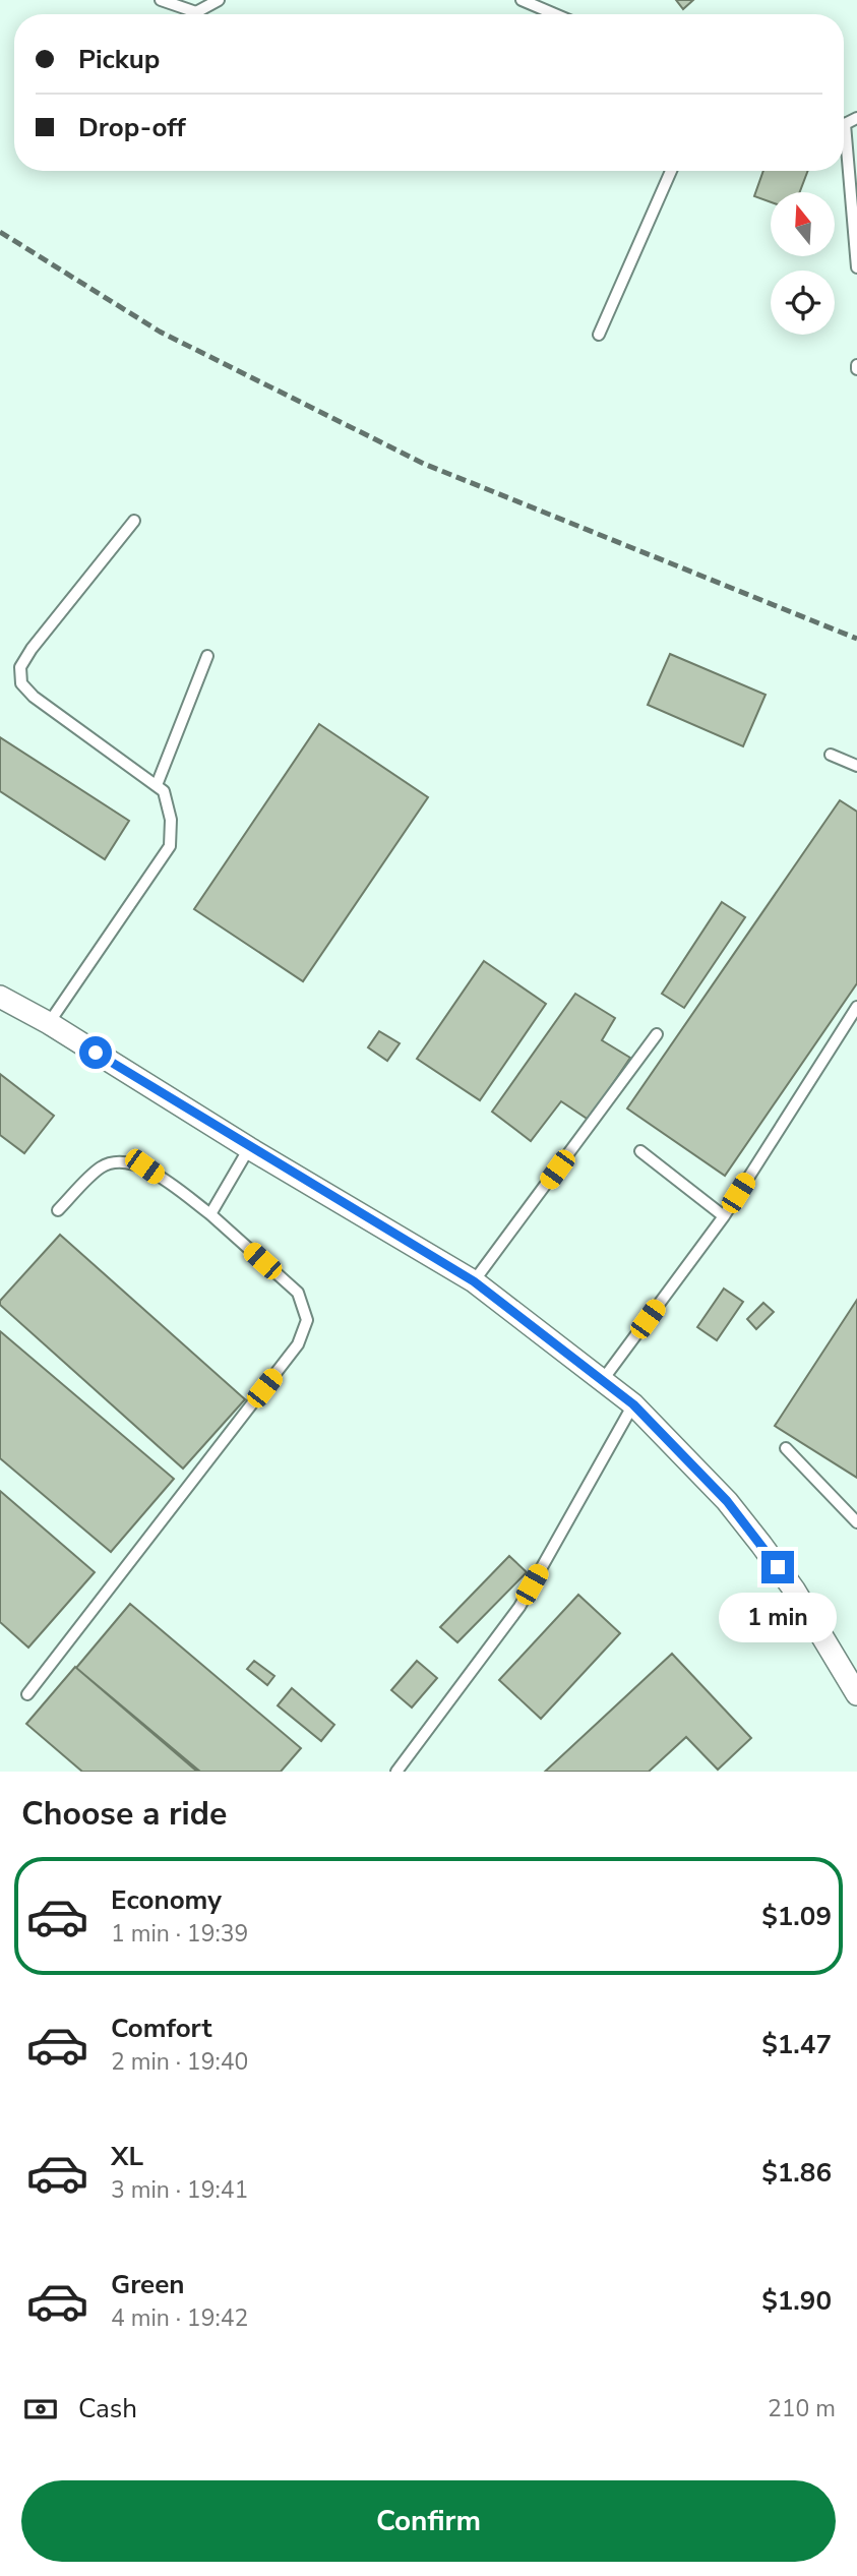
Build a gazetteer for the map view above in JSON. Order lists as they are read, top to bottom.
{
  "north": "top",
  "page": {
    "banner": ["Pickup", "Drop-off"],
    "bubble": "1 min",
    "heading": "Choose a ride",
    "list": [
      {
        "name": "Economy",
        "note": "1 min · 19:39",
        "value": "$1.09"
      },
      {
        "name": "Comfort",
        "note": "2 min · 19:40",
        "value": "$1.47"
      },
      {
        "name": "XL",
        "note": "3 min · 19:41",
        "value": "$1.86"
      },
      {
        "name": "Green",
        "note": "4 min · 19:42",
        "value": "$1.90"
      }
    ],
    "pay": ["Cash", "210 m"],
    "buttons": "Confirm"
  }
}
